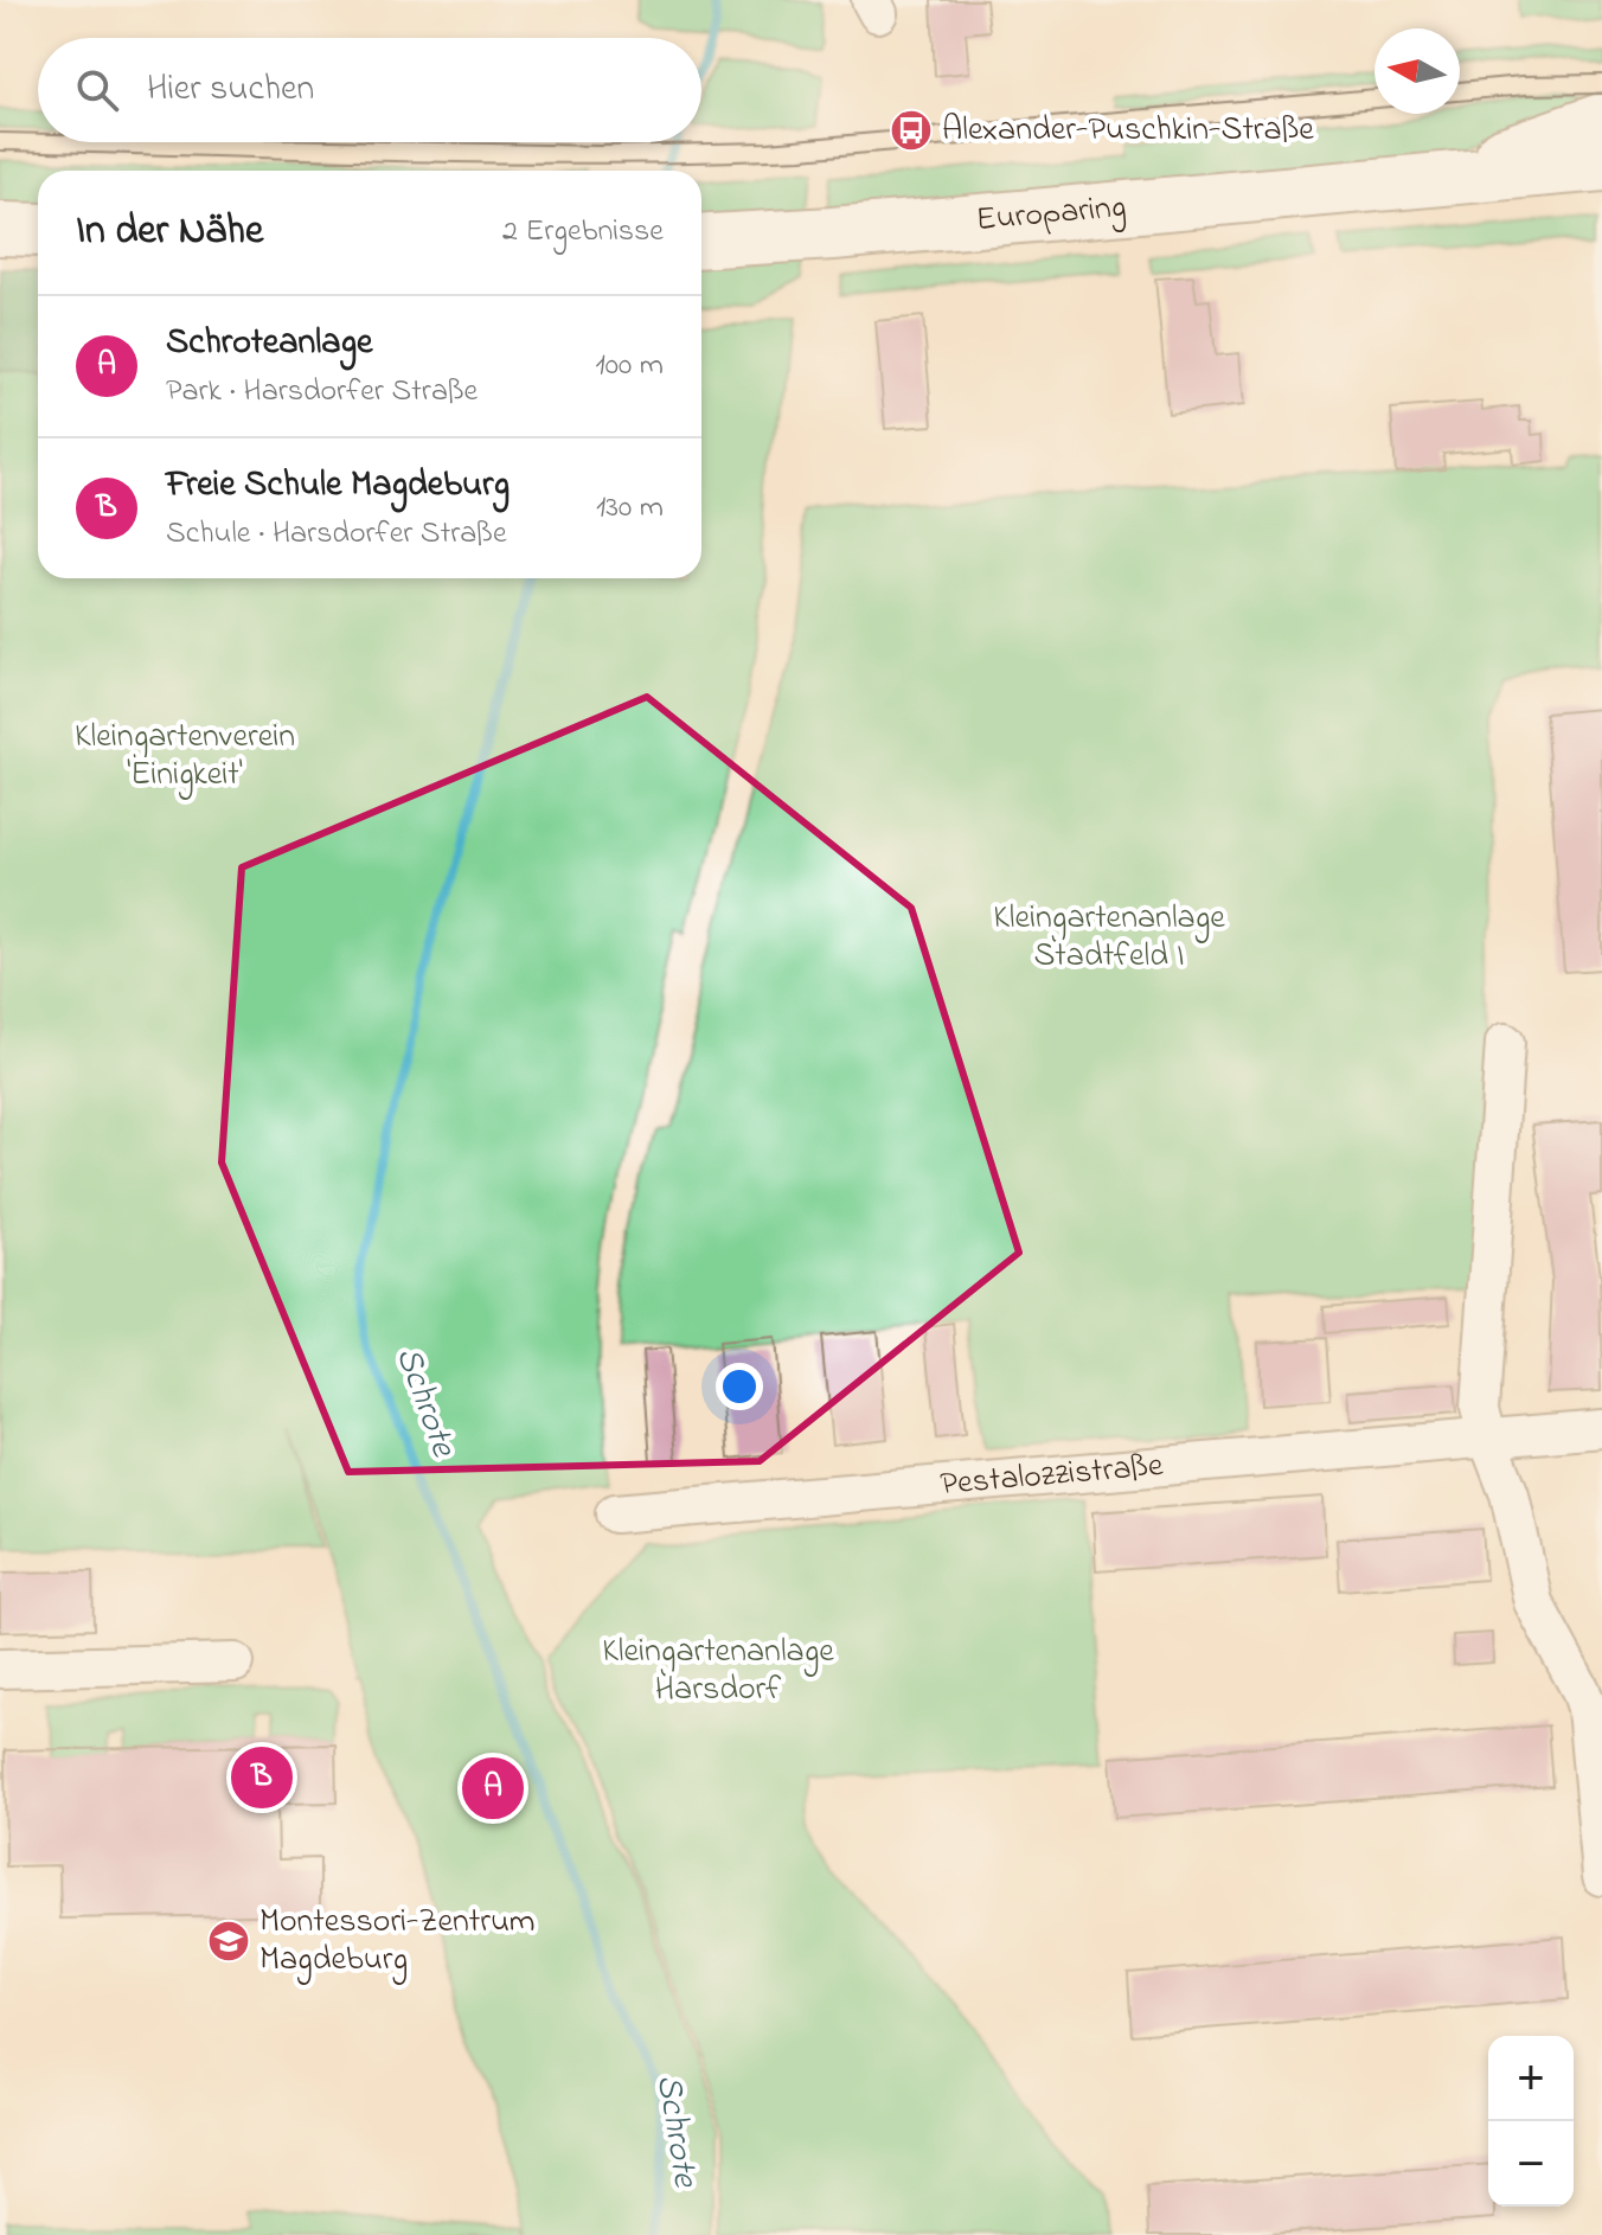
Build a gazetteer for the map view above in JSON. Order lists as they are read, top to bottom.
{
  "streets": {
    "main road": ["Europaring"],
    "street": ["Pestalozzistraße"]
  },
  "water": ["Schrote"],
  "parks": ["Kleingartenverein 'Einigkeit'", "Kleingartenanlage Stadtfeld I", "Kleingartenanlage Harsdorf"],
  "places": {
    "bus stop": ["Alexander-Puschkin-Straße"],
    "school or university": ["Montessori-Zentrum Magdeburg"]
  },
  "north": "left",
  "page": {
    "search": "Hier suchen",
    "heading": ["In der Nähe", "2 Ergebnisse"],
    "list": [
      {
        "mark": "A",
        "name": "Schroteanlage",
        "note": "Park · Harsdorfer Straße",
        "value": "100 m"
      },
      {
        "mark": "B",
        "name": "Freie Schule Magdeburg",
        "note": "Schule · Harsdorfer Straße",
        "value": "130 m"
      }
    ],
    "pins": ["B", "A"],
    "map_buttons": ["+", "−"]
  }
}
